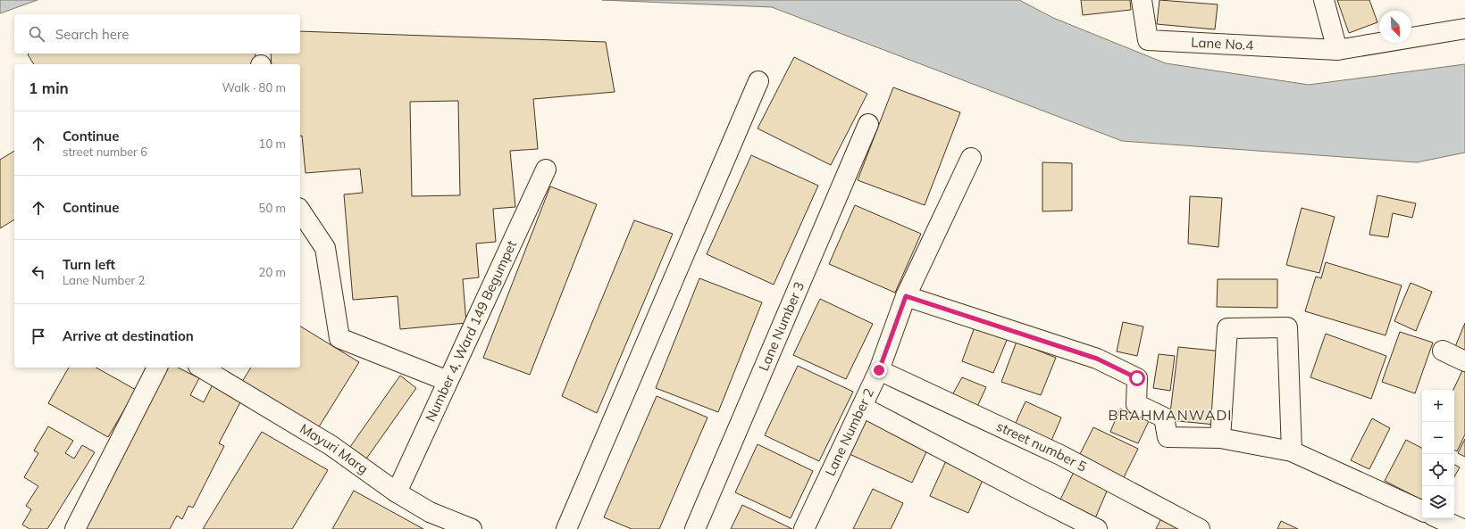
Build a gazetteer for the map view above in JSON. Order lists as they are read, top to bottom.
{
  "streets": {
    "street": [
      "Lane No.4",
      "Lane Number 3",
      "Number 4, Ward 149 Begumpet",
      "Lane Number 2",
      "street number 5",
      "Mayuri Marg"
    ]
  },
  "crossings": [
    ["Number 4, Ward 149 Begumpet", "Mayuri Marg"],
    ["Lane Number 2", "street number 5"]
  ],
  "districts": ["BRAHMANWADI"],
  "north": "bottom right",
  "page": {
    "search": "Search here",
    "heading": ["1 min", "Walk · 80 m"],
    "list": [
      ["Continue", "street number 6", "10 m"],
      ["Continue", "50 m"],
      ["Turn left", "Lane Number 2", "20 m"],
      "Arrive at destination"
    ],
    "map_buttons": ["+", "−"]
  }
}
